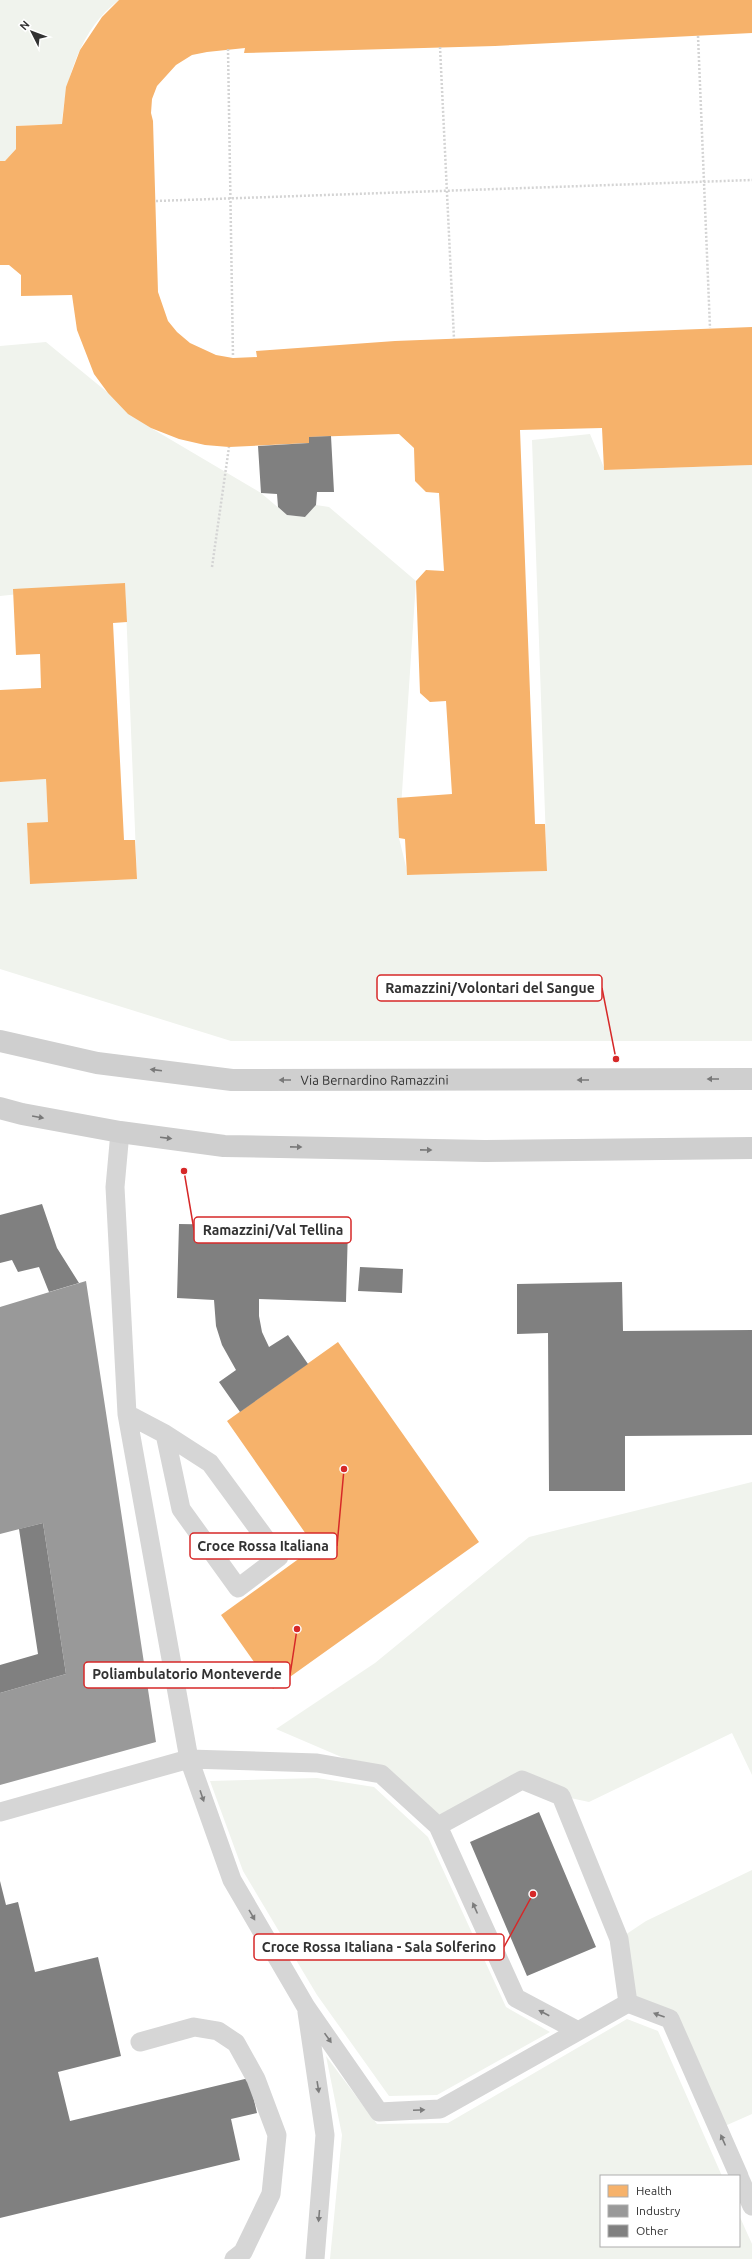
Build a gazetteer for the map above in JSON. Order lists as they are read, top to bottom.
{
  "streets": {
    "street": ["Via Bernardino Ramazzini"]
  },
  "places": [
    "Ramazzini/Volontari del Sangue",
    "Ramazzini/Val Tellina",
    "Croce Rossa Italiana",
    "Poliambulatorio Monteverde",
    "Croce Rossa Italiana - Sala Solferino"
  ],
  "legend": ["Health", "Industry", "Other"],
  "north": "top left"
}
